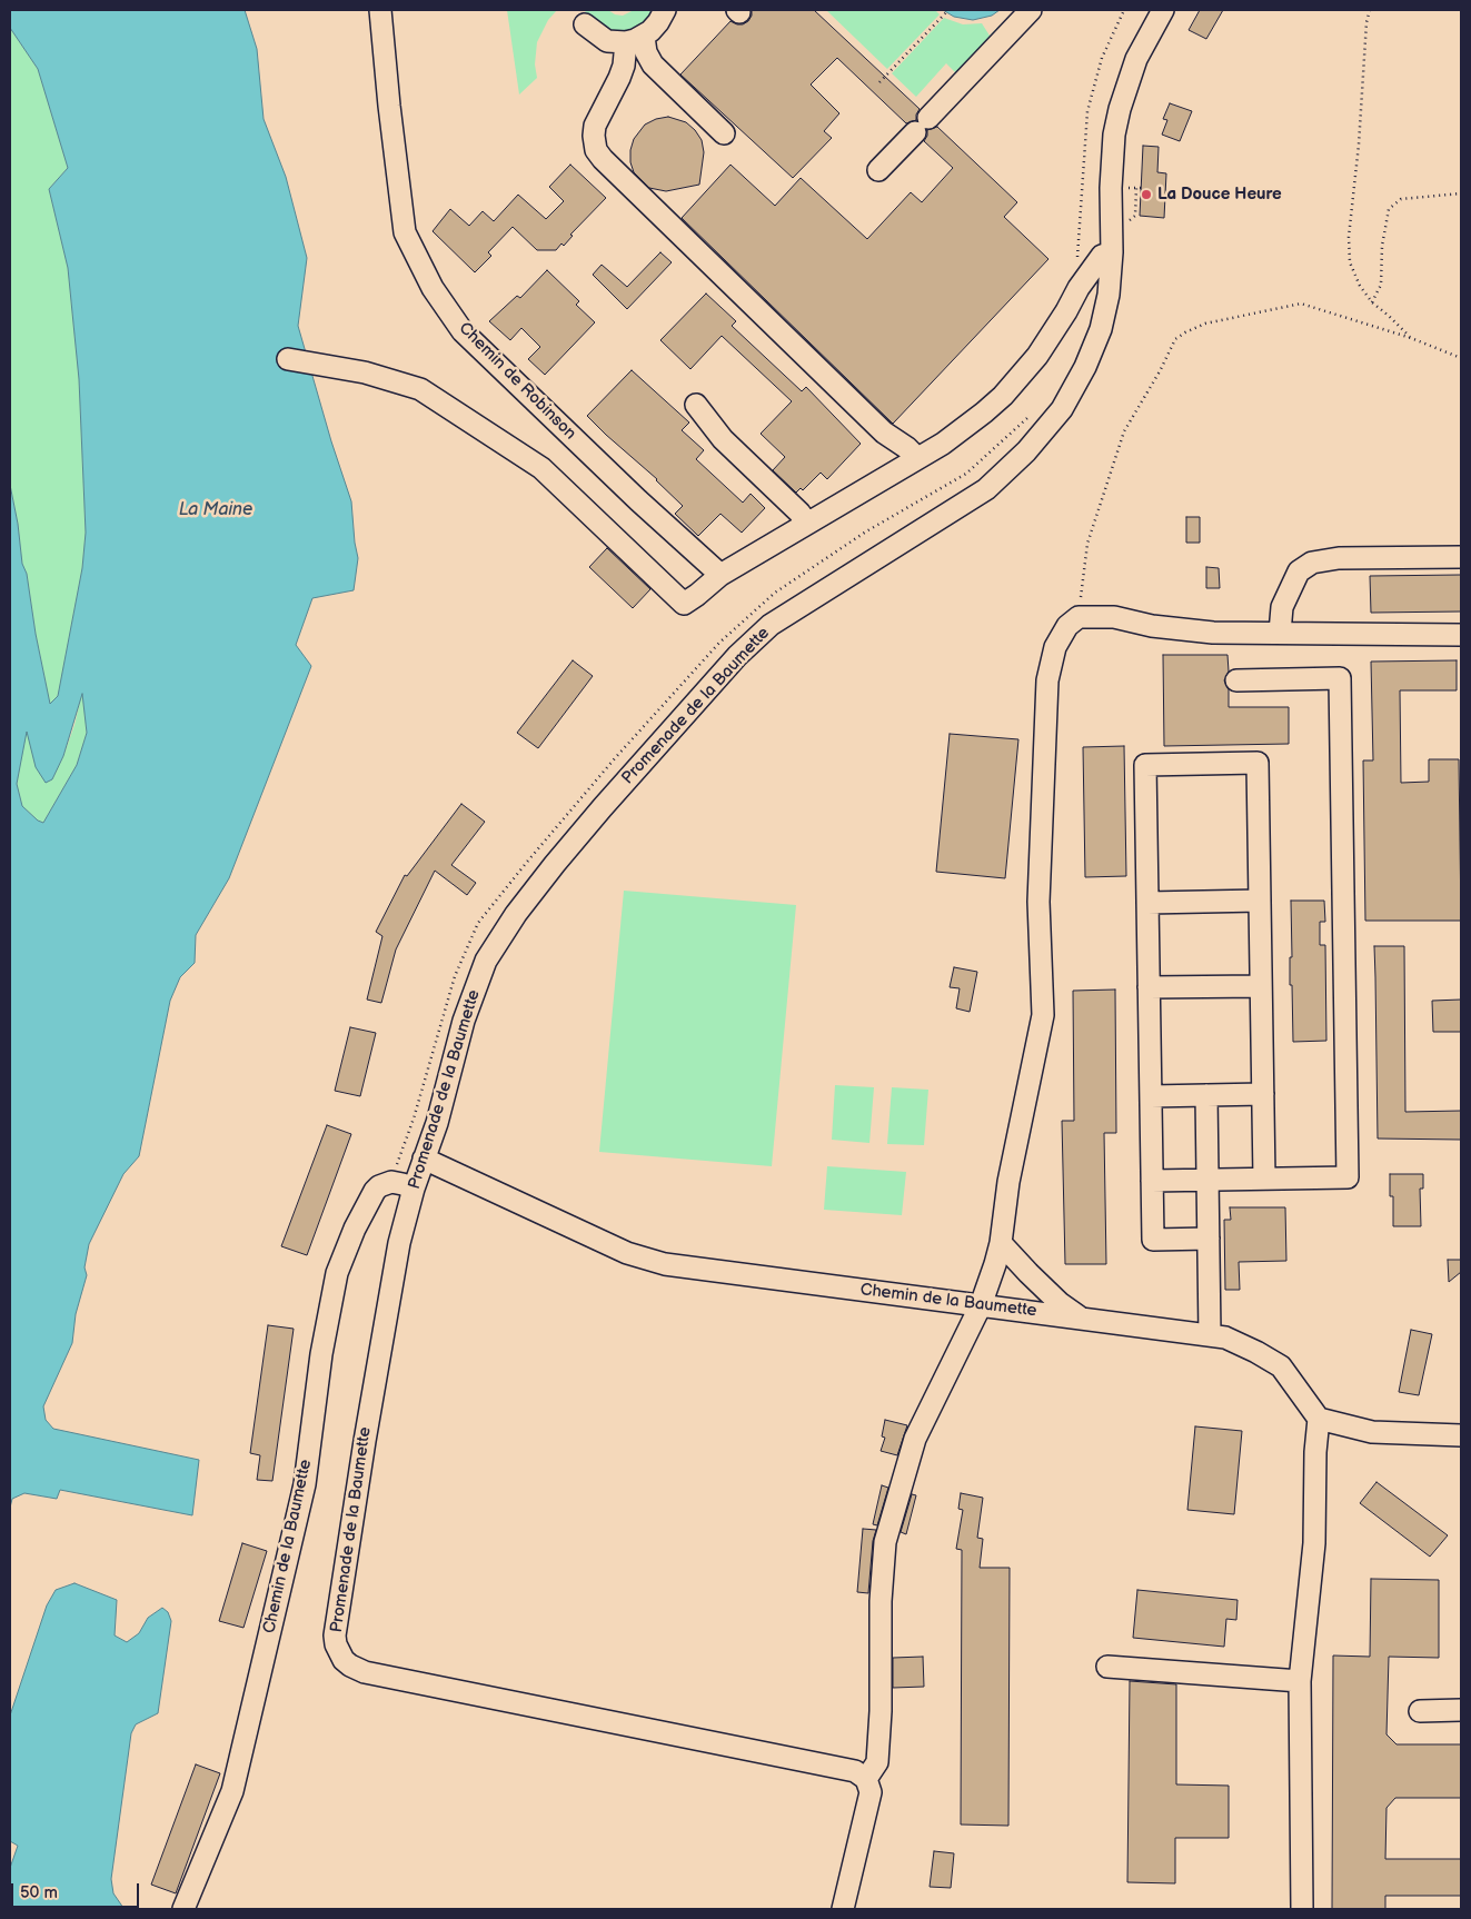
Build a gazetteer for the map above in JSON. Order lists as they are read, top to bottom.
{
  "streets": {
    "street": ["Chemin de Robinson", "Promenade de la Baumette", "Chemin de la Baumette"]
  },
  "crossings": [
    ["Promenade de la Baumette", "Chemin de la Baumette"]
  ],
  "water": ["La Maine"],
  "places": ["La Douce Heure"],
  "scale_bar": "50 m"
}
